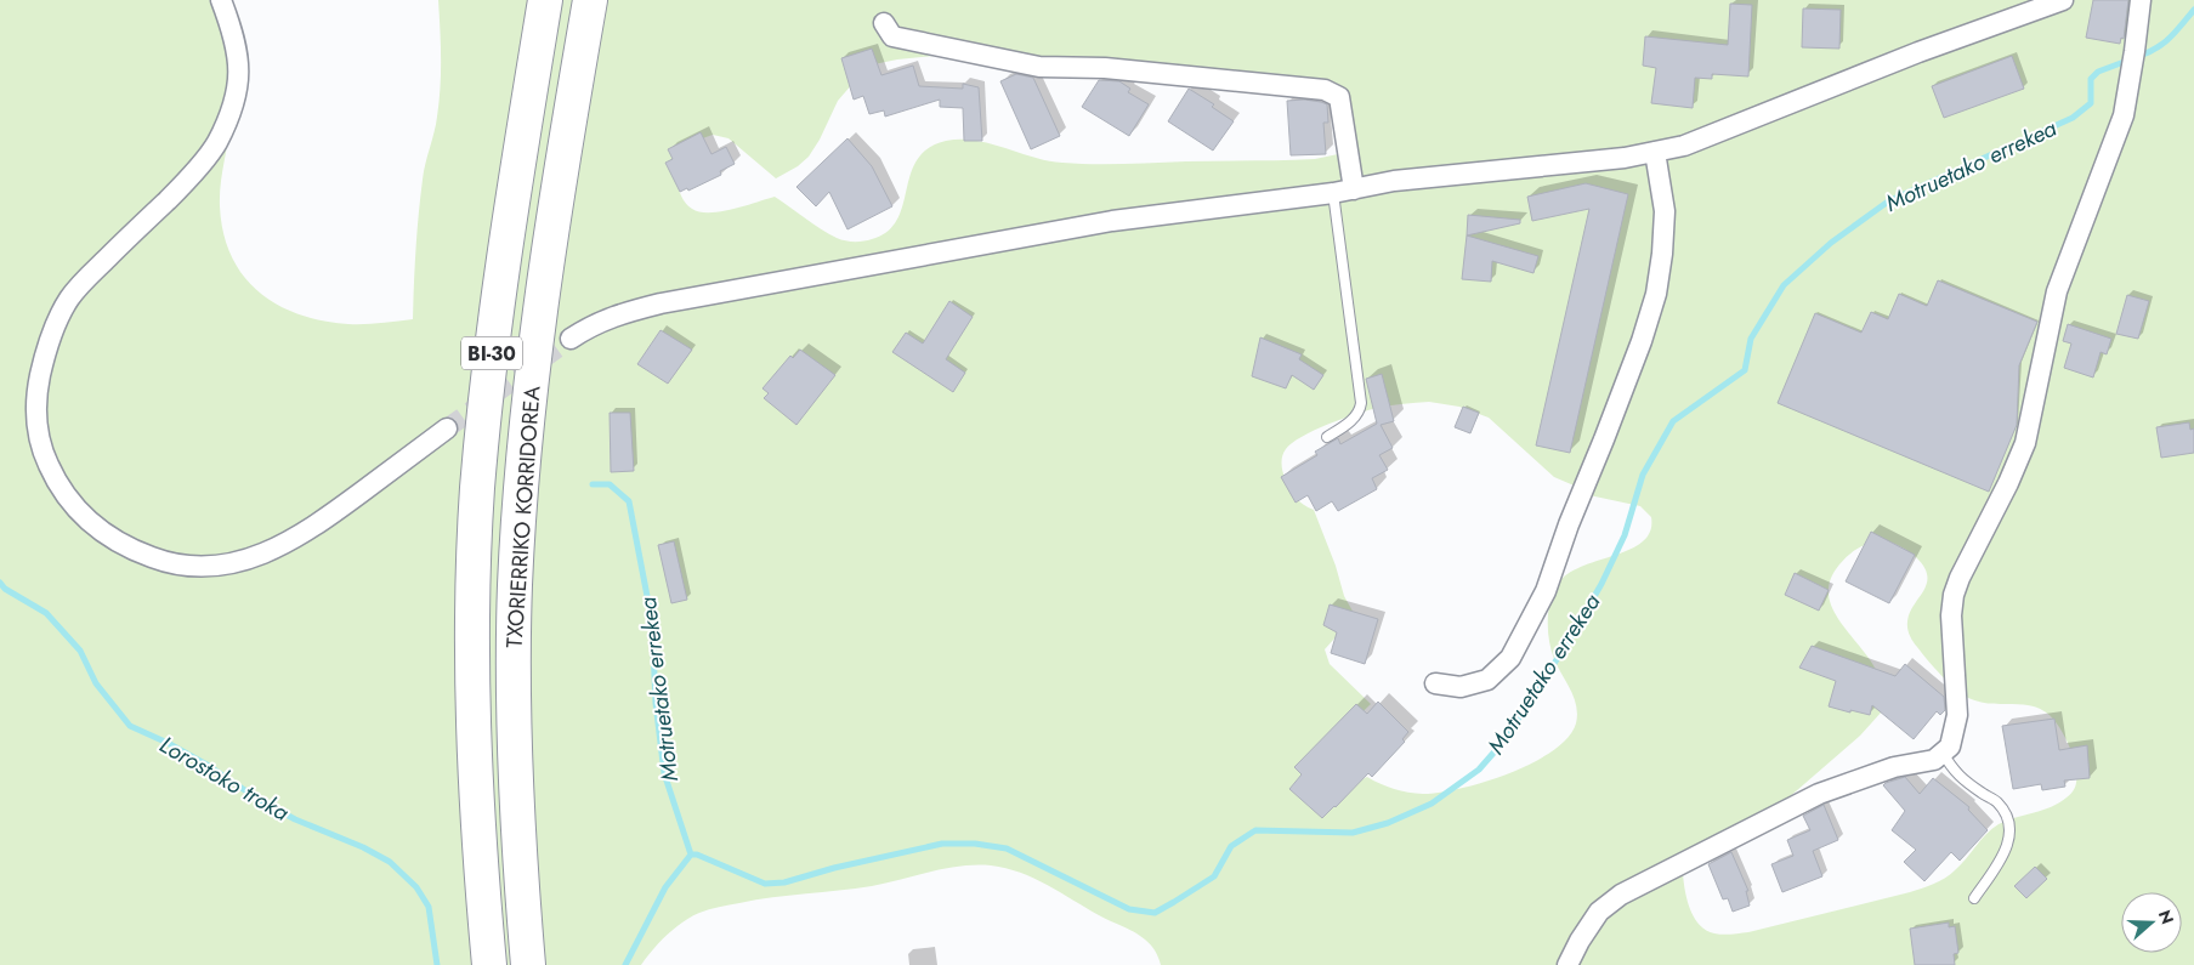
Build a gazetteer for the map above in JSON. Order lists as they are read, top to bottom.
{
  "streets": {
    "highway": ["BI-30", "TXORIERRIKO KORRIDOREA"]
  },
  "water": ["Motruetako errekea", "Lorostoko troka"],
  "north": "right"
}
